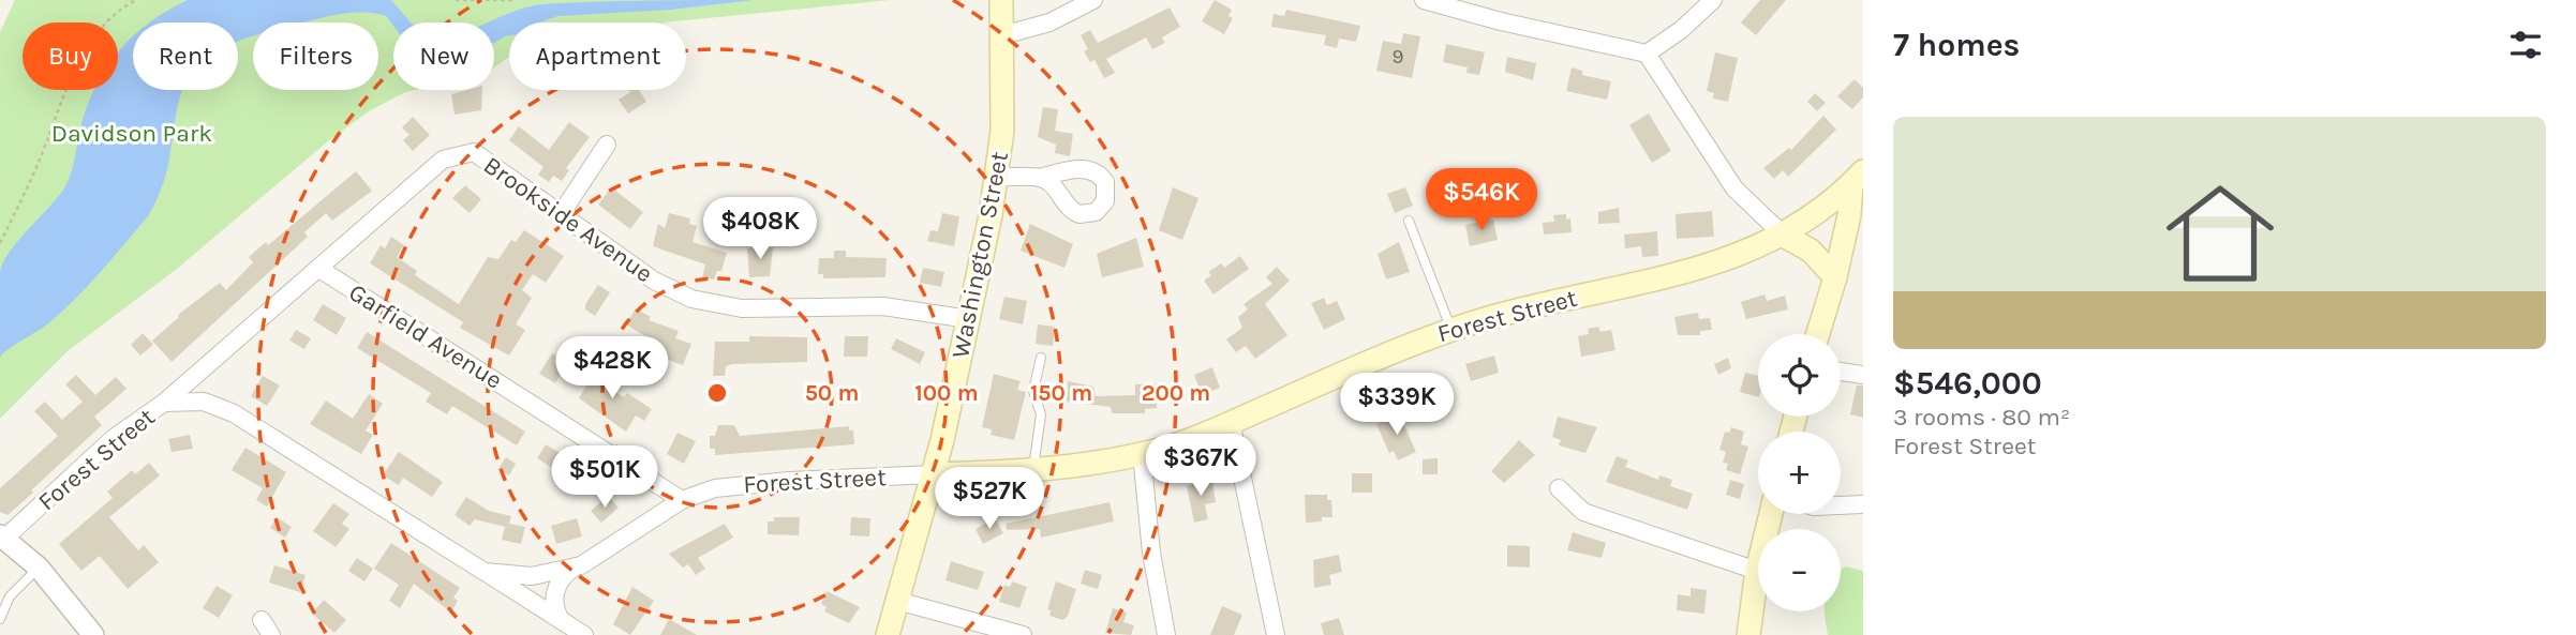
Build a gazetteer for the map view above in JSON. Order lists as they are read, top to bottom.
{
  "streets": {
    "main road": ["Washington Street", "Forest Street"],
    "street": ["Brookside Avenue", "Garfield Avenue"]
  },
  "crossings": [
    ["Brookside Avenue", "Washington Street"],
    ["Brookside Avenue", "Forest Street"],
    ["Brookside Avenue", "Garfield Avenue"],
    ["Washington Street", "Forest Street"],
    ["Forest Street", "Garfield Avenue"]
  ],
  "parks": ["Davidson Park"],
  "house_numbers": ["9"],
  "page": {
    "heading": "7 homes",
    "chip": [
      "Buy",
      "Rent",
      "Filters",
      "New",
      "Apartment"
    ],
    "list": [
      {
        "name": "$546,000",
        "note": "3 rooms · 80 m² · Forest Street"
      }
    ],
    "price": [
      "$546K",
      "$408K",
      "$428K",
      "$339K",
      "$367K",
      "$501K",
      "$527K"
    ],
    "map_buttons": ["+", "−"]
  },
  "rings": [
    "50 m",
    "100 m",
    "150 m",
    "200 m"
  ]
}
